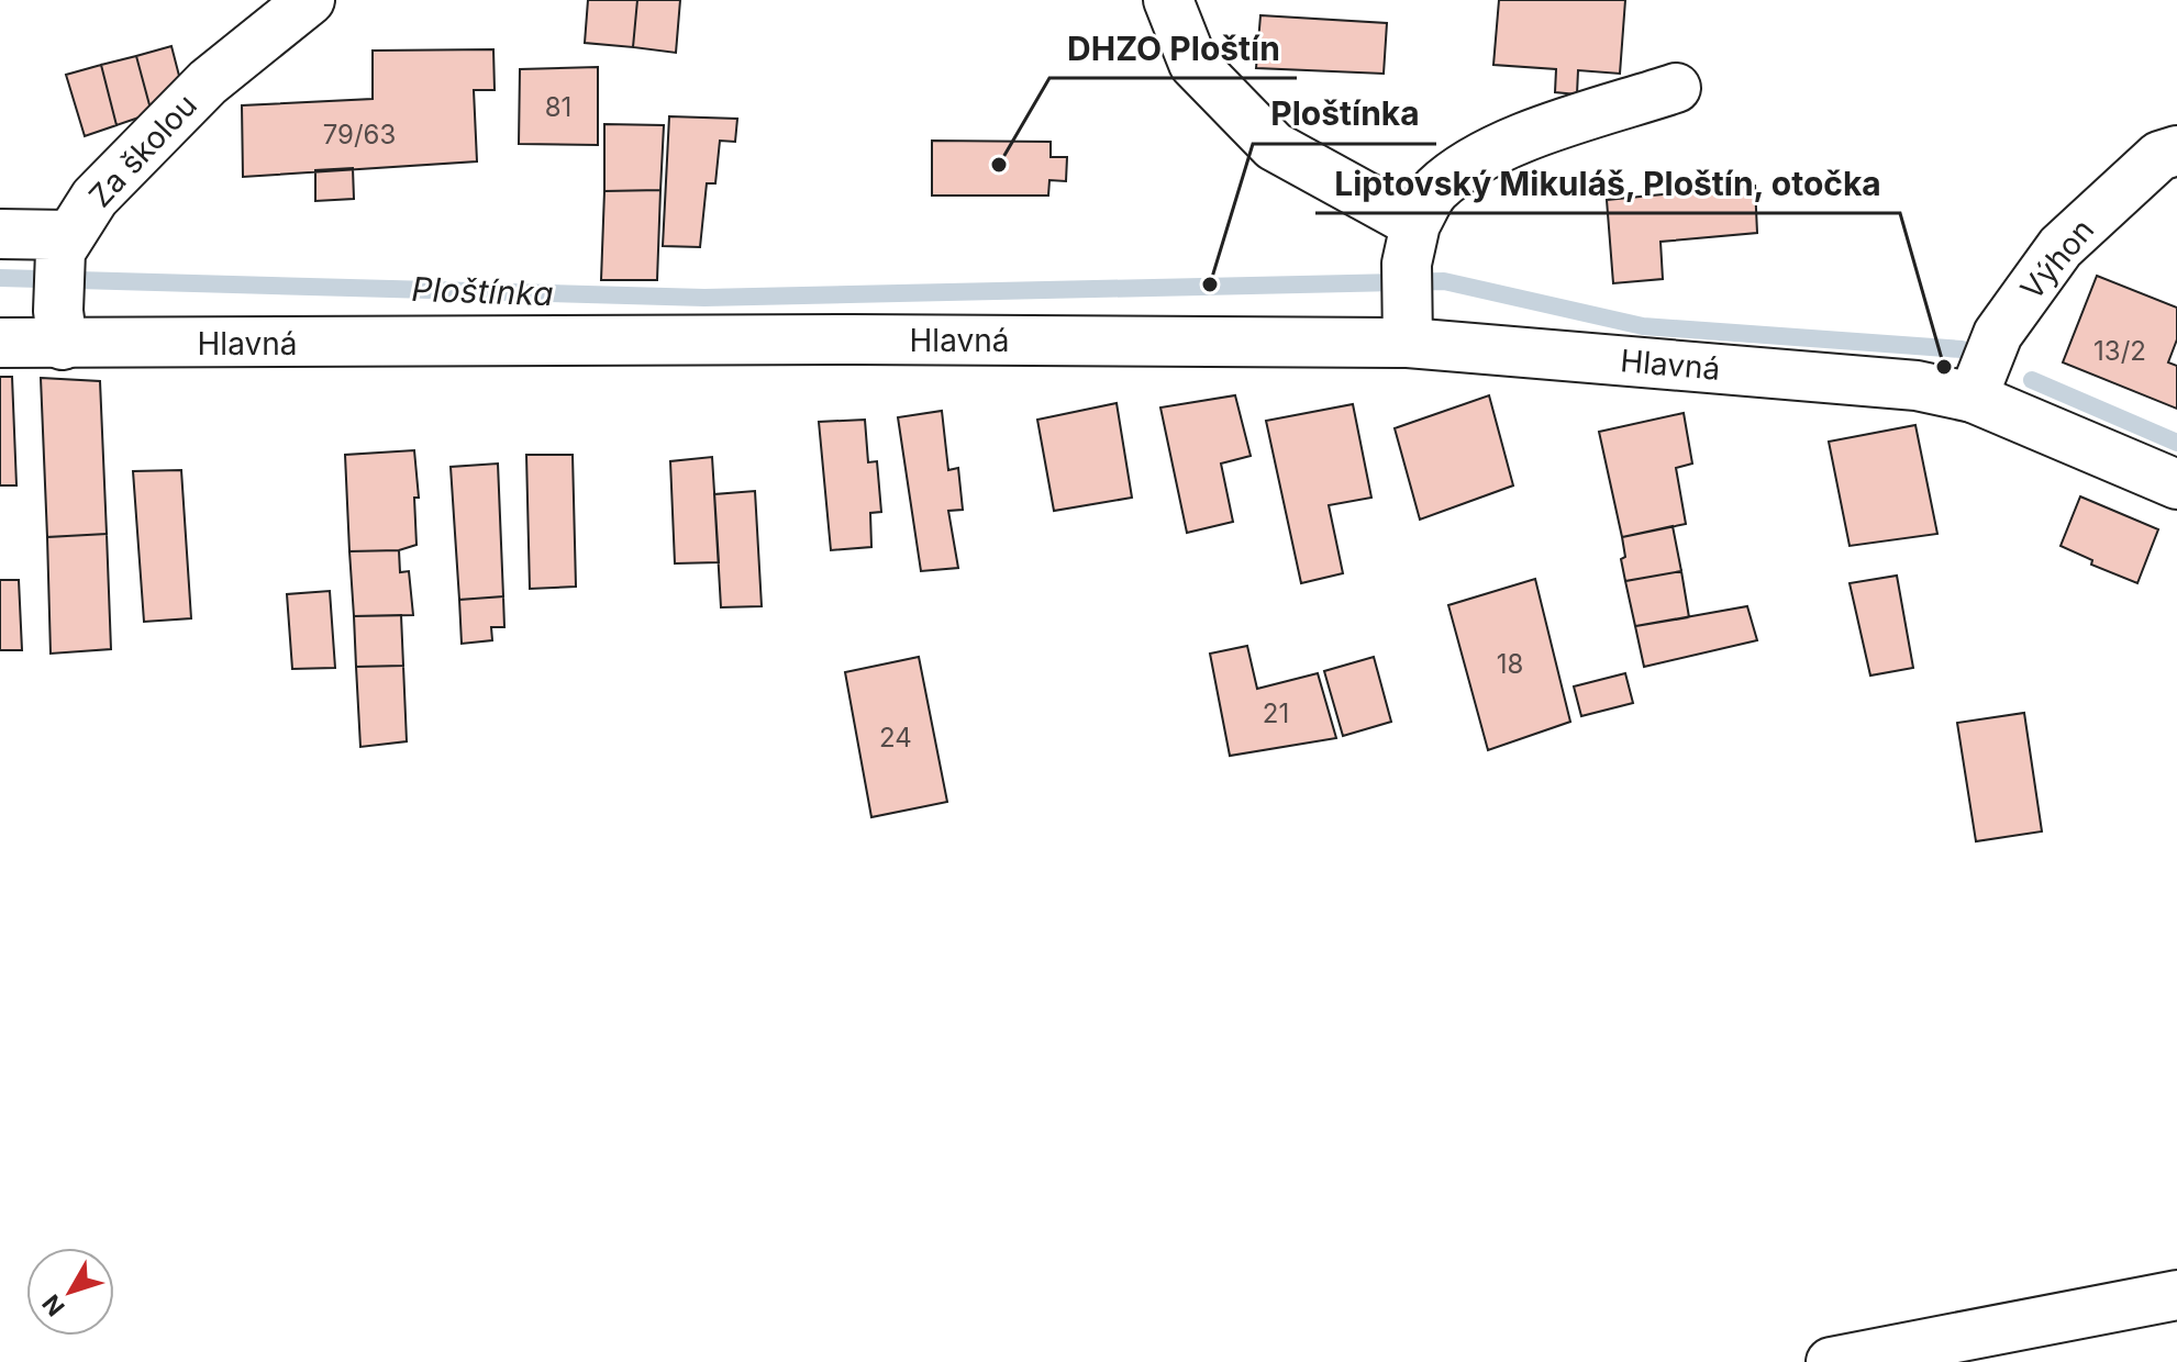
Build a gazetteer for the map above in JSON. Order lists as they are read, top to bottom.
{
  "streets": {
    "street": ["Za školou", "Výhon", "Hlavná"]
  },
  "crossings": [
    ["Výhon", "Hlavná"]
  ],
  "water": ["Ploštínka"],
  "places": ["DHZO Ploštín", "Ploštínka", "Liptovský Mikuláš, Ploštín, otočka"],
  "house_numbers": [
    "81",
    "79/63",
    "13/2",
    "18",
    "21",
    "24"
  ],
  "north": "bottom left"
}
